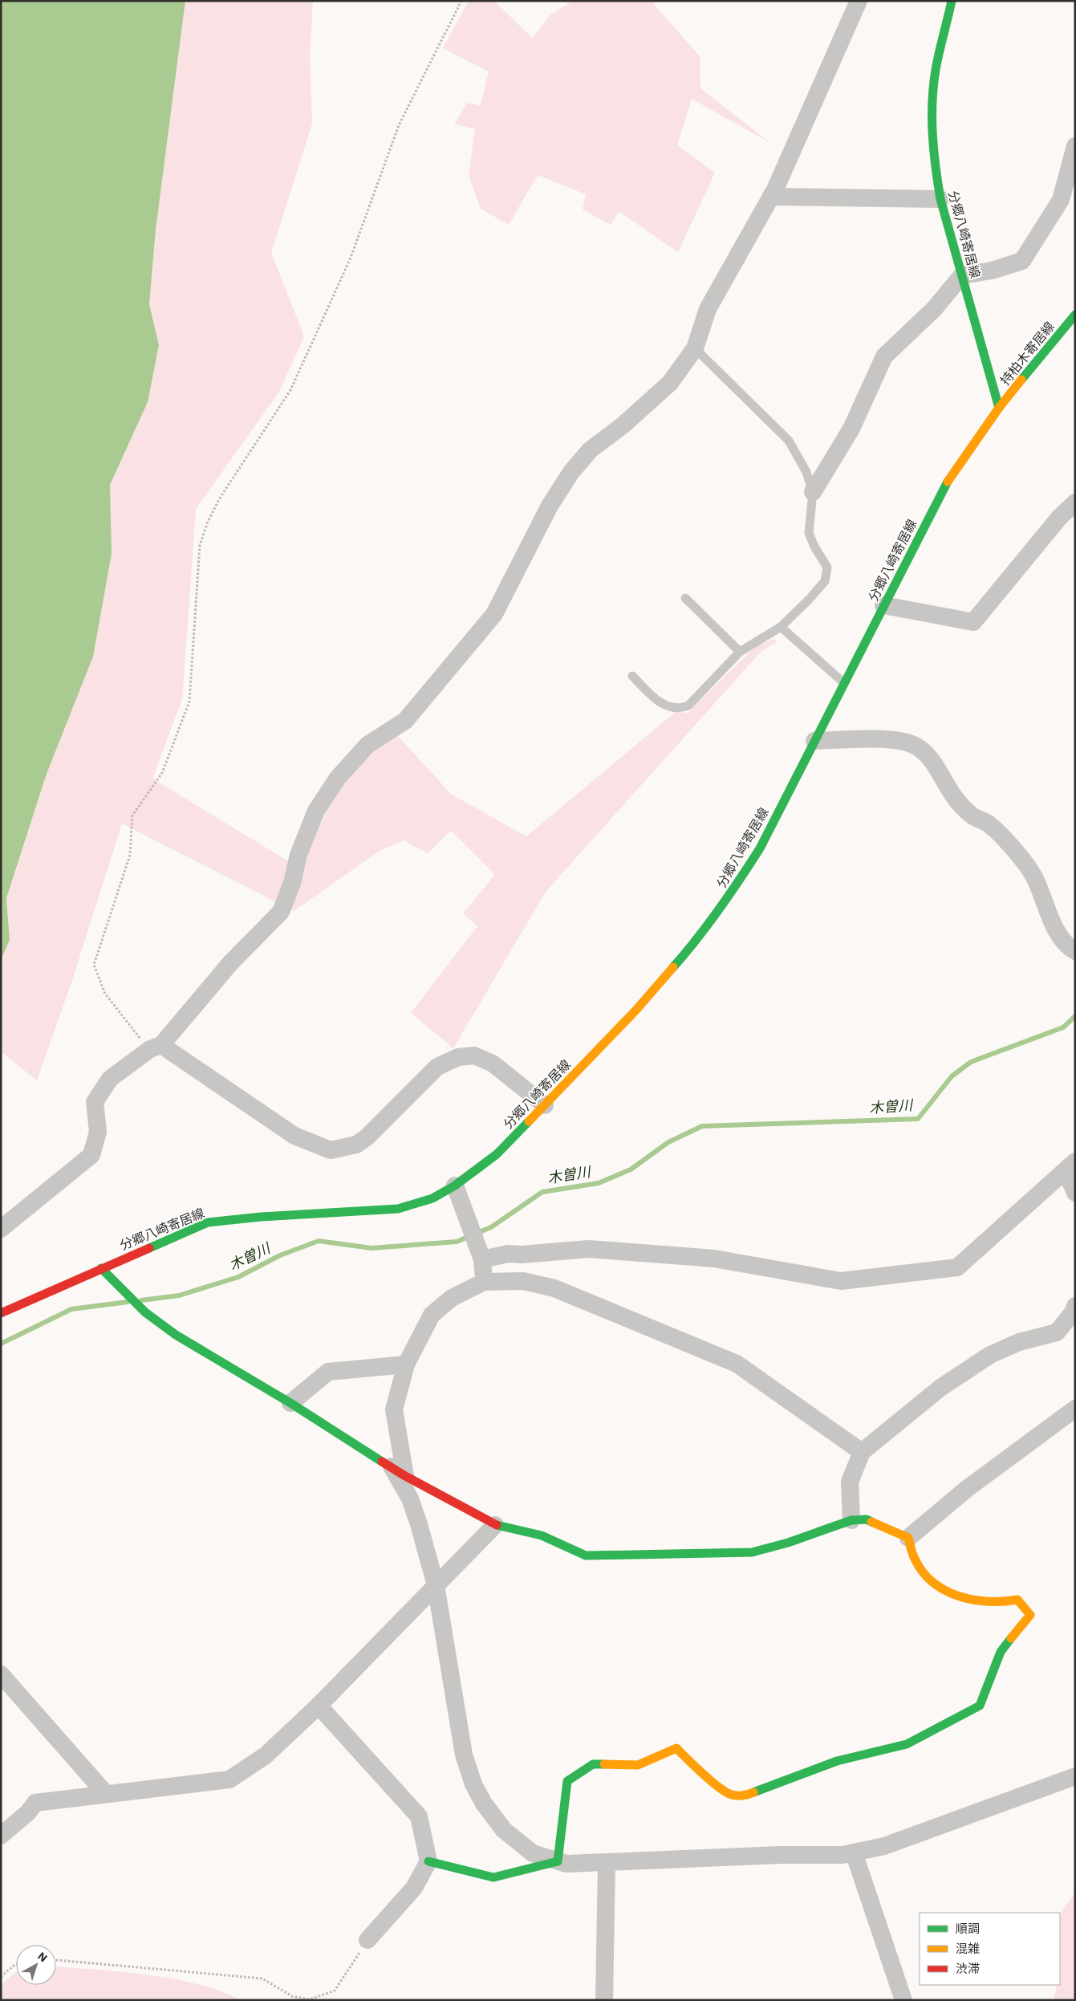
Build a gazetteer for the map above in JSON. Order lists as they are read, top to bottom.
{
  "streets": {
    "main road": ["分郷八崎寄居線", "持柏木寄居線"]
  },
  "crossings": [
    ["分郷八崎寄居線", "持柏木寄居線"]
  ],
  "water": ["木曽川"],
  "legend": ["順調", "混雑", "渋滞"],
  "north": "top right"
}
